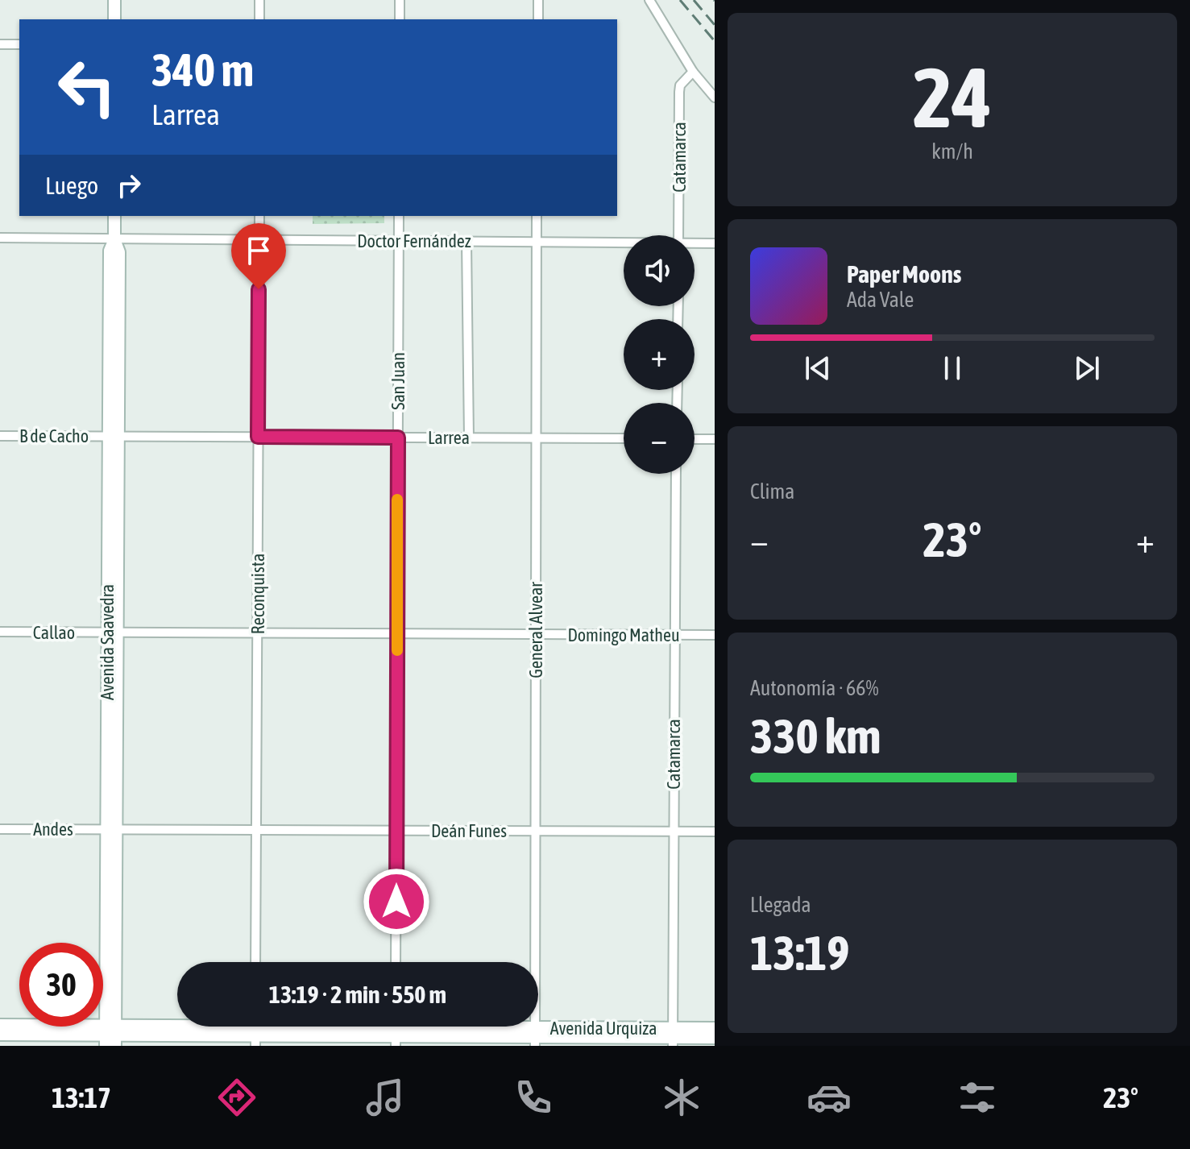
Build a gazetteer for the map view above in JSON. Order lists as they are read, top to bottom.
{
  "streets": {
    "street": [
      "Catamarca",
      "Doctor Fernández",
      "San Juan",
      "B de Cacho",
      "Larrea",
      "Reconquista",
      "General Alvear",
      "Callao",
      "Domingo Matheu",
      "Avenida Saavedra",
      "Andes",
      "Deán Funes",
      "Avenida Urquiza"
    ]
  },
  "crossings": [
    ["Catamarca", "Domingo Matheu"],
    ["Catamarca", "Deán Funes"],
    ["Catamarca", "Avenida Urquiza"],
    ["Doctor Fernández", "San Juan"],
    ["Doctor Fernández", "Reconquista"],
    ["Doctor Fernández", "General Alvear"],
    ["Doctor Fernández", "Avenida Saavedra"],
    ["San Juan", "Larrea"],
    ["San Juan", "Domingo Matheu"],
    ["San Juan", "Deán Funes"],
    ["B de Cacho", "Larrea"],
    ["B de Cacho", "Avenida Saavedra"],
    ["Larrea", "Reconquista"],
    ["Larrea", "General Alvear"],
    ["Larrea", "Avenida Saavedra"],
    ["Reconquista", "Domingo Matheu"],
    ["Reconquista", "Deán Funes"],
    ["General Alvear", "Domingo Matheu"],
    ["General Alvear", "Deán Funes"],
    ["General Alvear", "Avenida Urquiza"],
    ["Callao", "Domingo Matheu"],
    ["Callao", "Avenida Saavedra"],
    ["Domingo Matheu", "Avenida Saavedra"],
    ["Avenida Saavedra", "Andes"],
    ["Avenida Saavedra", "Deán Funes"],
    ["Avenida Saavedra", "Avenida Urquiza"],
    ["Andes", "Deán Funes"]
  ],
  "page": {
    "tile": [
      ["24", "km/h"],
      "Clima",
      ["Autonomía · 66%", "330 km"],
      ["Llegada", "13:19"]
    ],
    "turn": ["340 m", "Larrea"],
    "then": "Luego",
    "map_buttons": ["+", "−"],
    "song": ["Paper Moons", "Ada Vale"],
    "heat": ["−", "23°", "+"],
    "limit": "30",
    "trip": "13:19 · 2 min · 550 m",
    "tabs": ["13:17", "23°"]
  }
}
